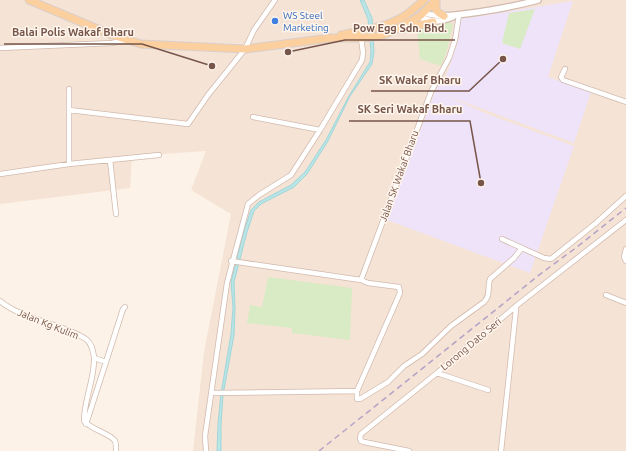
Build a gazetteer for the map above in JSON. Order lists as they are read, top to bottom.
{
  "streets": {
    "street": ["Jalan SK Wakaf Bharu", "Jalan Kg Kulim", "Lorong Dato Seri"]
  },
  "places": [
    "WS Steel Marketing",
    "Pow Egg Sdn. Bhd.",
    "SK Wakaf Bharu",
    "Balai Polis Wakaf Bharu",
    "SK Seri Wakaf Bharu"
  ]
}
